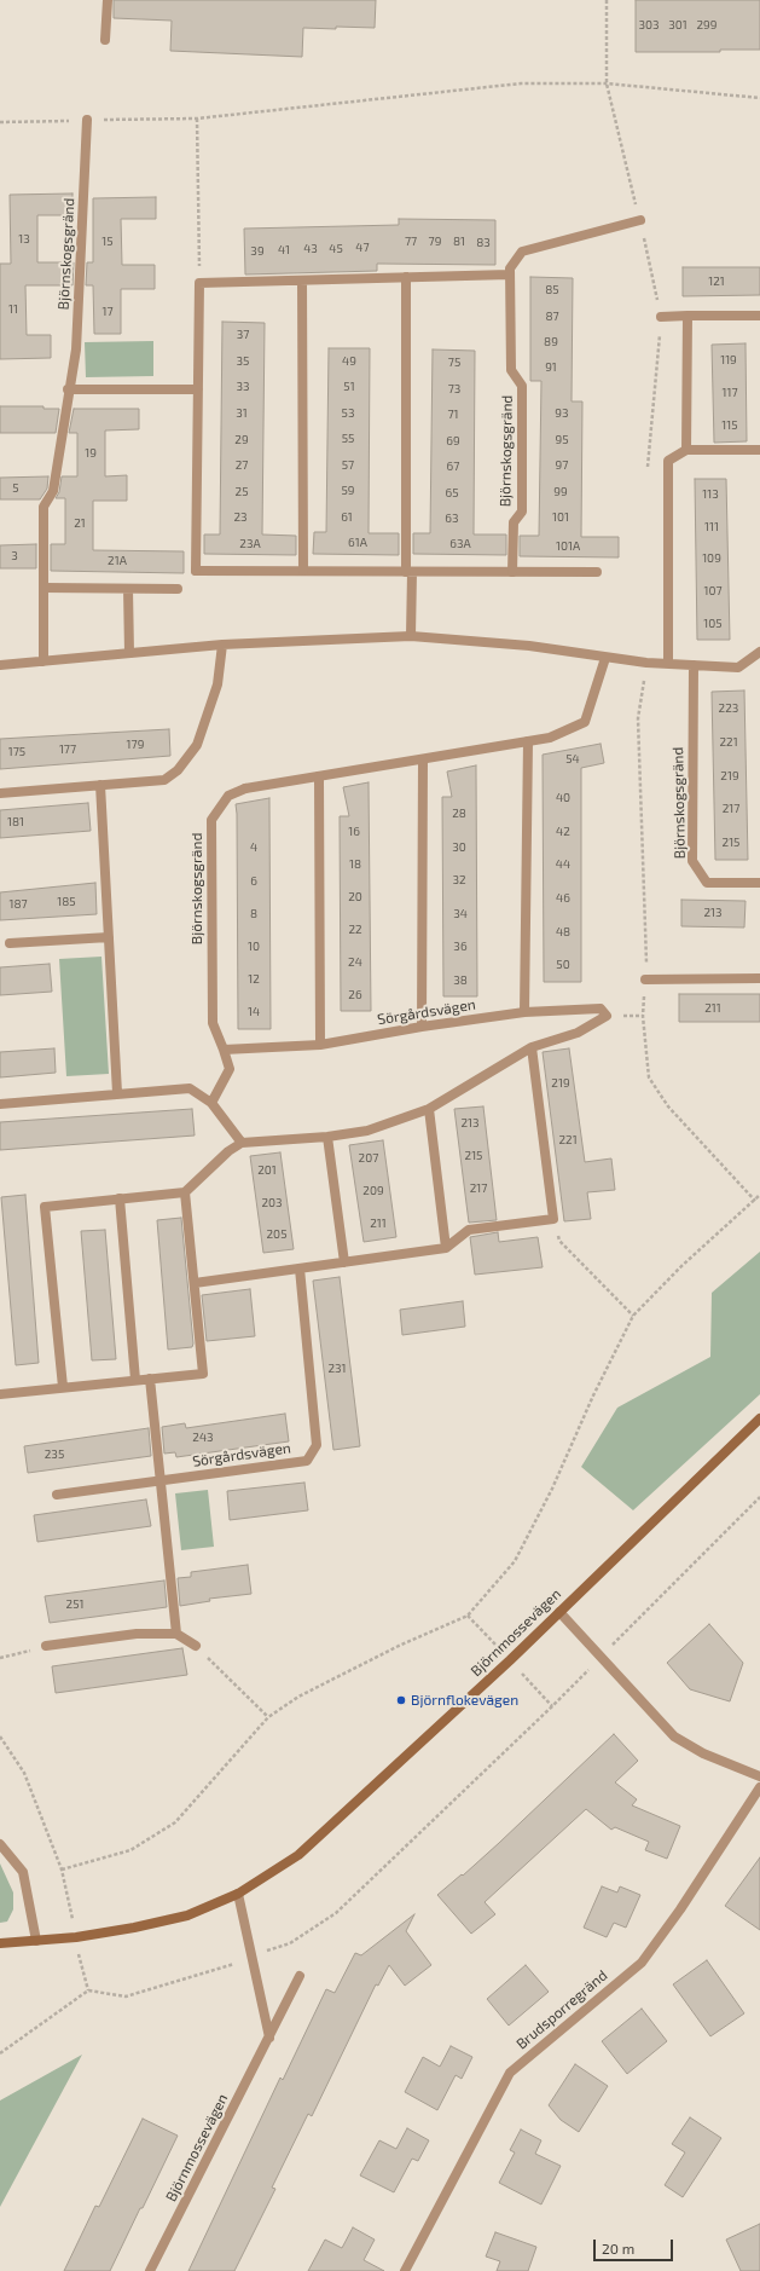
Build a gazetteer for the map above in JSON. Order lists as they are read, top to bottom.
{
  "streets": {
    "street": [
      "Björnskogsgränd",
      "Sörgårdsvägen",
      "Björnmossevägen",
      "Brudsporregränd"
    ]
  },
  "crossings": [
    ["Björnskogsgränd", "Sörgårdsvägen"]
  ],
  "places": ["Björnflokevägen"],
  "house_numbers": [
    "303",
    "301",
    "299",
    "13",
    "15",
    "77",
    "79",
    "81",
    "83",
    "47",
    "43",
    "45",
    "41",
    "39",
    "121",
    "85",
    "11",
    "17",
    "87",
    "37",
    "89",
    "119",
    "35",
    "49",
    "75",
    "91",
    "33",
    "51",
    "73",
    "117",
    "31",
    "53",
    "93",
    "71",
    "115",
    "55",
    "29",
    "95",
    "69",
    "19",
    "27",
    "57",
    "97",
    "67",
    "5",
    "59",
    "25",
    "99",
    "65",
    "113",
    "23",
    "61",
    "101",
    "63",
    "21",
    "111",
    "61A",
    "23A",
    "63A",
    "101A",
    "3",
    "109",
    "21A",
    "107",
    "105",
    "223",
    "221",
    "179",
    "177",
    "175",
    "54",
    "219",
    "40",
    "217",
    "28",
    "181",
    "16",
    "42",
    "215",
    "4",
    "30",
    "18",
    "44",
    "32",
    "6",
    "20",
    "46",
    "185",
    "187",
    "213",
    "8",
    "34",
    "22",
    "48",
    "10",
    "36",
    "24",
    "50",
    "12",
    "38",
    "26",
    "211",
    "14",
    "219",
    "213",
    "221",
    "215",
    "207",
    "201",
    "217",
    "209",
    "203",
    "211",
    "205",
    "231",
    "243",
    "235",
    "251"
  ],
  "scale_bar": "20 m"
}
